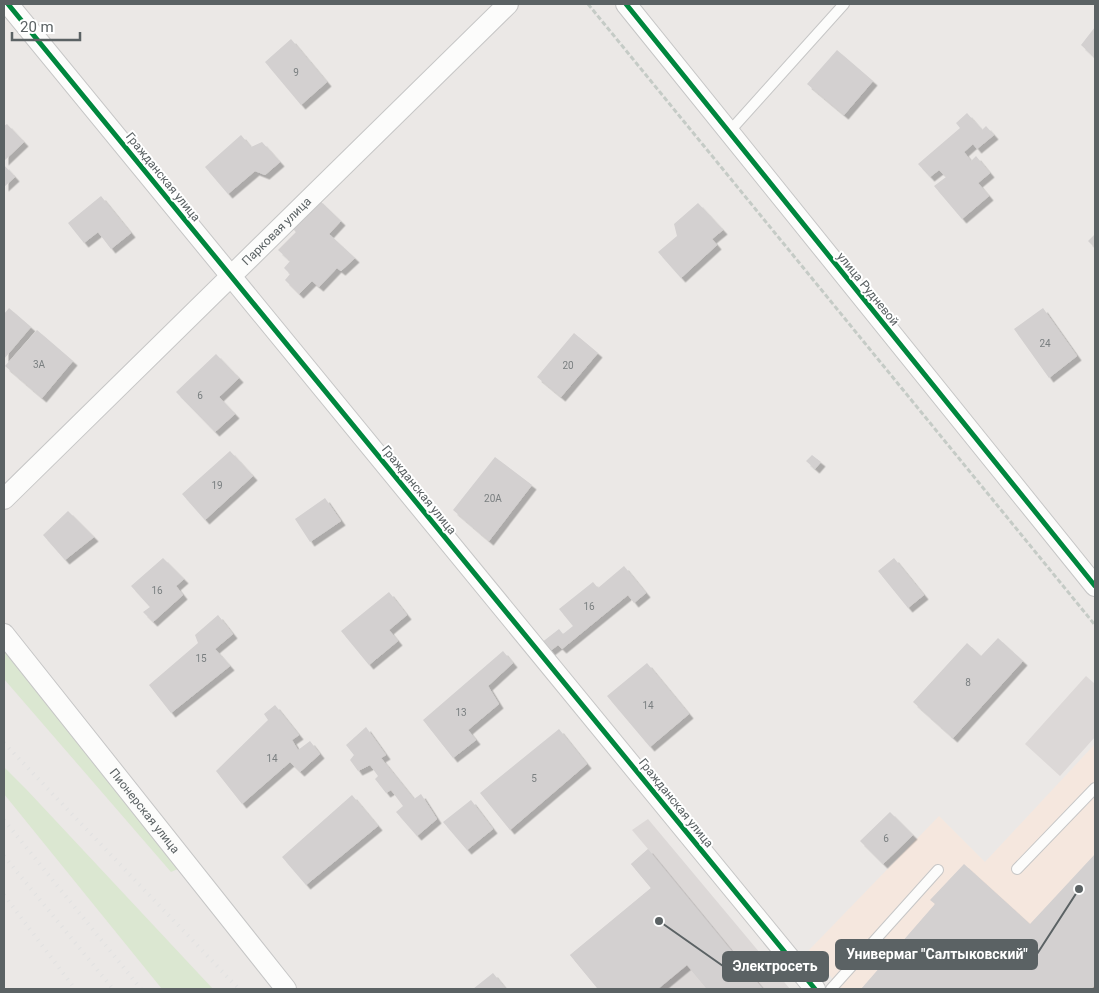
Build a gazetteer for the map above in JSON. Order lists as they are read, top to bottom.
{
  "streets": {
    "street": [
      "Гражданская улица",
      "Парковая улица",
      "улица Рудневой",
      "Пионерская улица"
    ]
  },
  "crossings": [
    ["Гражданская улица", "Парковая улица"]
  ],
  "places": ["Универмаг \"Салтыковский\"", "Электросеть"],
  "house_numbers": [
    "9",
    "24",
    "3А",
    "20",
    "6",
    "19",
    "20А",
    "16",
    "16",
    "15",
    "8",
    "14",
    "13",
    "14",
    "5",
    "6"
  ],
  "scale_bar": "20 m"
}
